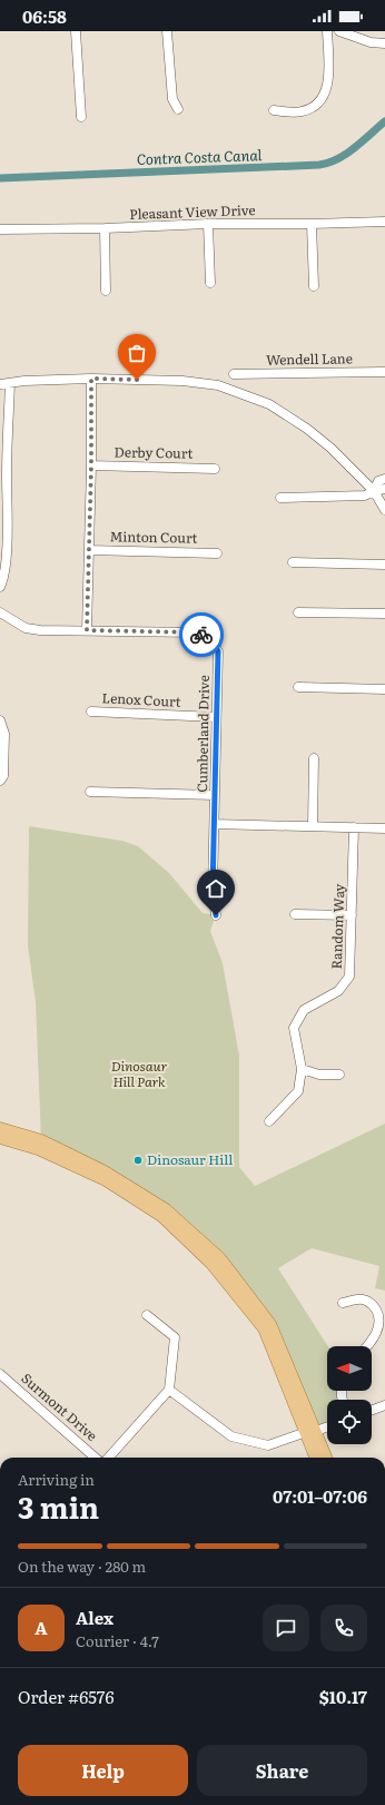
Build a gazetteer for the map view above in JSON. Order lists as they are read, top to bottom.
{
  "streets": {
    "street": [
      "Pleasant View Drive",
      "Wendell Lane",
      "Derby Court",
      "Minton Court",
      "Lenox Court",
      "Cumberland Drive",
      "Random Way",
      "Surmont Drive"
    ]
  },
  "crossings": [
    ["Lenox Court", "Cumberland Drive"]
  ],
  "water": ["Contra Costa Canal"],
  "parks": ["Dinosaur Hill Park"],
  "places": ["Dinosaur Hill"],
  "north": "left",
  "page": {
    "status": "06:58",
    "heading": ["3 min", "Arriving in", "07:01–07:06"],
    "panel": [
      "Alex",
      "Courier · 4.7",
      "Order #6576",
      "$10.17"
    ],
    "bar": "On the way · 280 m",
    "round": "A",
    "buttons": ["Help", "Share"]
  }
}
